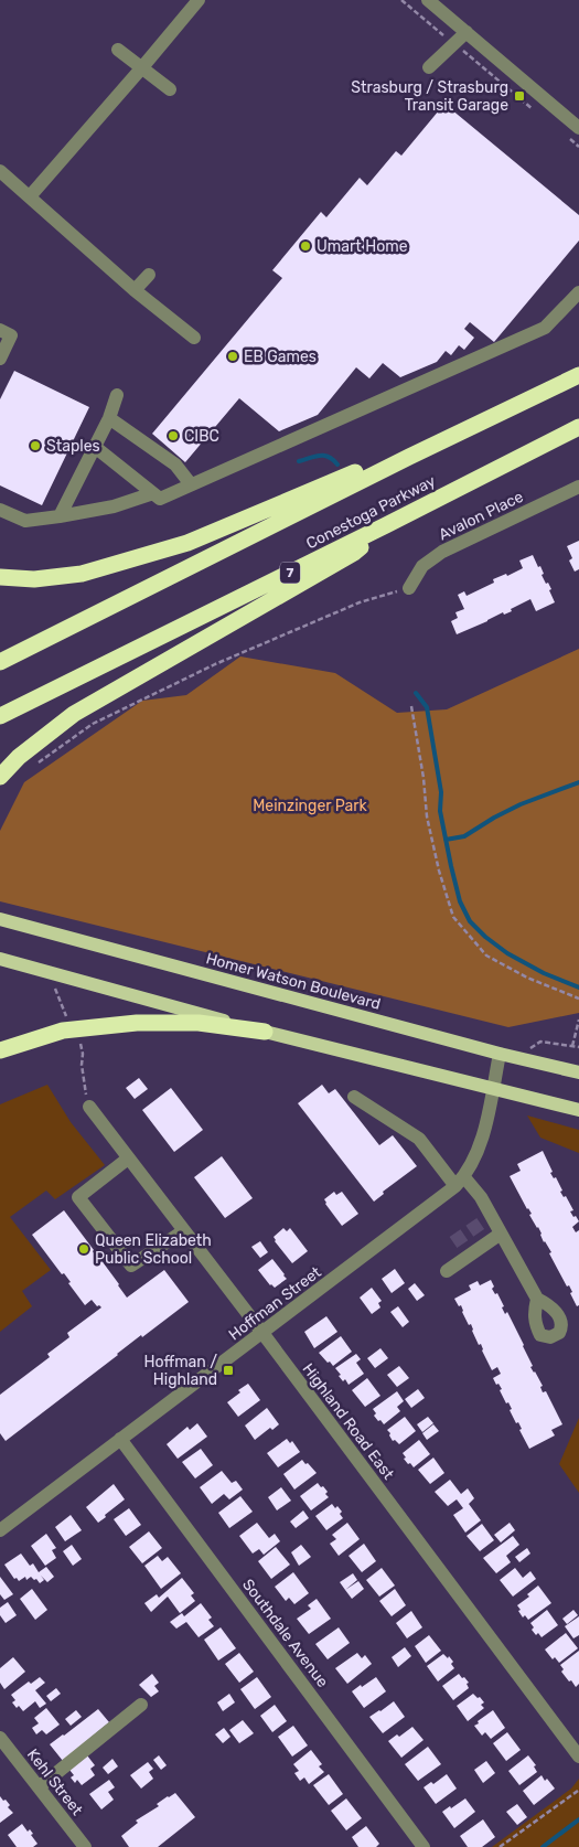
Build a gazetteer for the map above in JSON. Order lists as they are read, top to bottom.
{
  "streets": {
    "highway": ["Conestoga Parkway", "7"],
    "main road": ["Homer Watson Boulevard"],
    "street": [
      "Avalon Place",
      "Hoffman Street",
      "Highland Road East",
      "Southdale Avenue",
      "Kehl Street"
    ]
  },
  "crossings": [
    ["Homer Watson Boulevard", "Hoffman Street"],
    ["Hoffman Street", "Highland Road East"],
    ["Hoffman Street", "Southdale Avenue"]
  ],
  "parks": ["Meinzinger Park"],
  "places": {
    "transit": ["Strasburg / Strasburg Transit Garage", "Hoffman / Highland"],
    "other": [
      "Umart Home",
      "EB Games",
      "CIBC",
      "Staples",
      "Queen Elizabeth Public School"
    ]
  }
}
